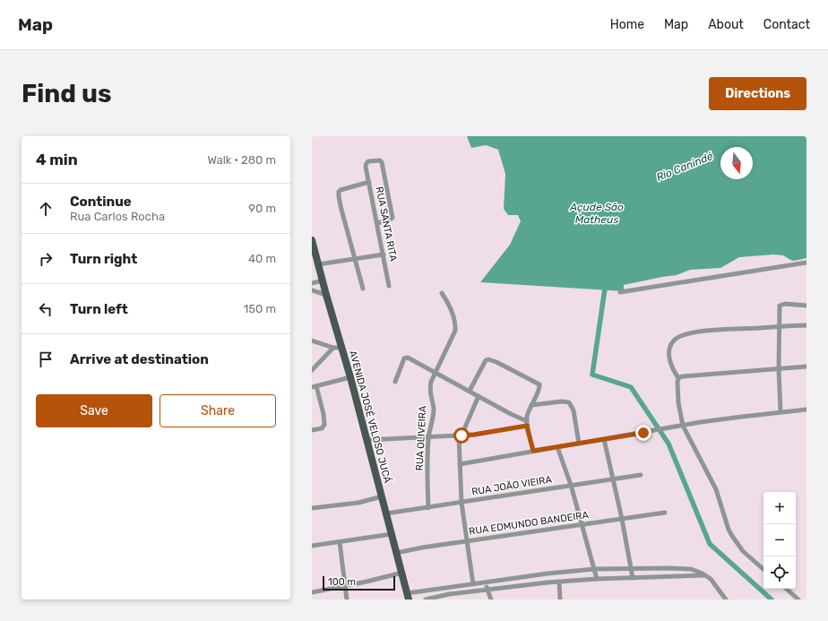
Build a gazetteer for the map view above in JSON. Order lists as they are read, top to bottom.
{
  "streets": {
    "main road": ["AVENIDA JOSÉ VELOSO JUCÁ"],
    "street": [
      "RUA SANTA RITA",
      "RUA OLIVEIRA",
      "RUA JOÃO VIEIRA",
      "RUA EDMUNDO BANDEIRA"
    ]
  },
  "crossings": [
    ["AVENIDA JOSÉ VELOSO JUCÁ", "RUA JOÃO VIEIRA"],
    ["AVENIDA JOSÉ VELOSO JUCÁ", "RUA EDMUNDO BANDEIRA"],
    ["RUA OLIVEIRA", "RUA JOÃO VIEIRA"]
  ],
  "water": ["Rio Canindé", "Açude São Matheus"],
  "scale_bar": "100 m",
  "north": "bottom",
  "page": {
    "header": "Map",
    "nav": [
      "Home",
      "Map",
      "About",
      "Contact"
    ],
    "buttons": [
      "Directions",
      ["Save", "Share"]
    ],
    "title": "Find us",
    "heading": ["4 min", "Walk · 280 m"],
    "list": [
      ["Continue", "Rua Carlos Rocha", "90 m"],
      ["Turn right", "40 m"],
      ["Turn left", "150 m"],
      "Arrive at destination"
    ],
    "map_buttons": ["+", "−"],
    "scale": "100 m"
  }
}
